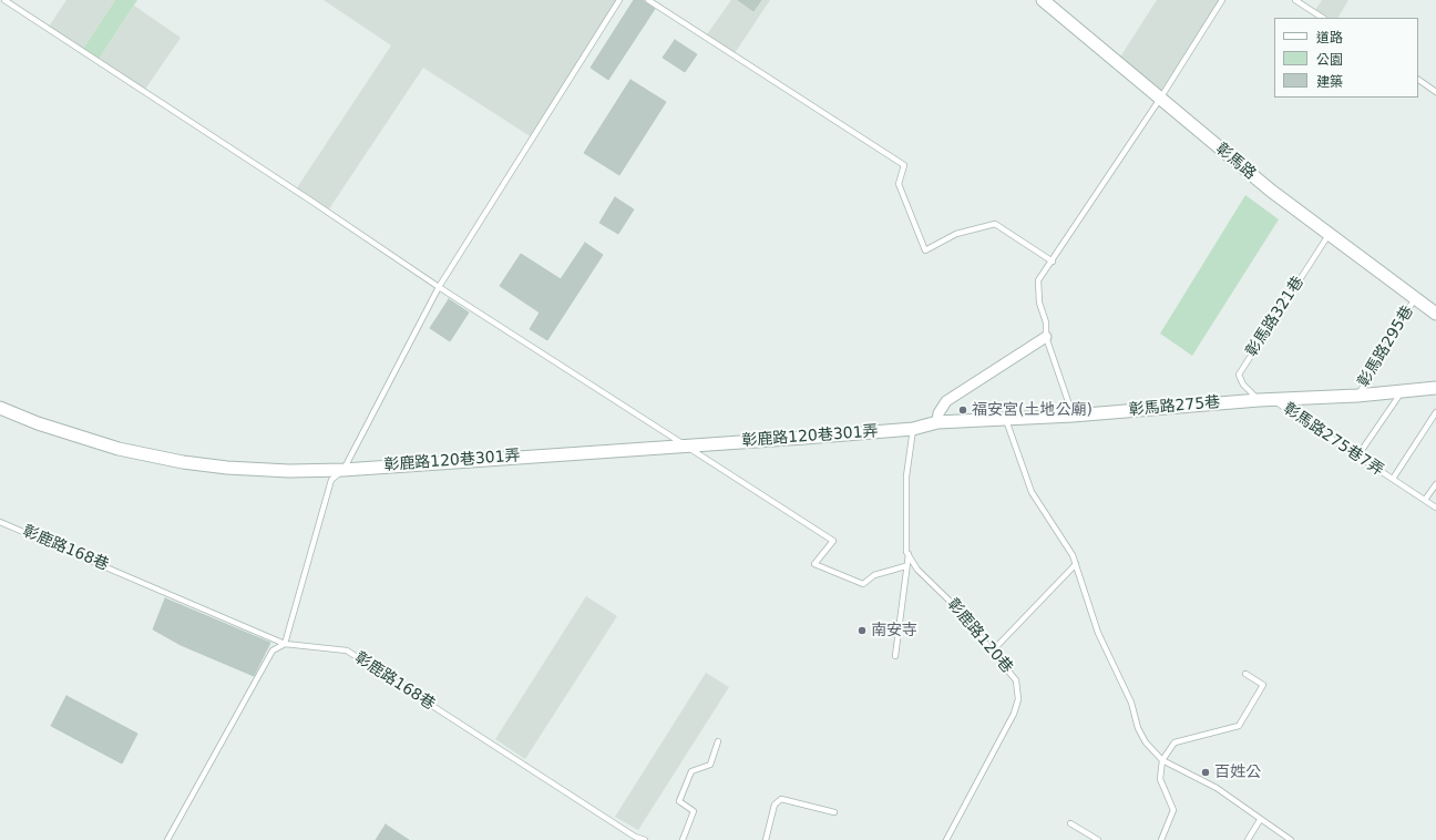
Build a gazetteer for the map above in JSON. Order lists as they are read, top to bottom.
{
  "streets": {
    "street": ["彰馬路", "彰馬路275巷", "彰鹿路120巷301弄"],
    "lane": [
      "彰馬路321巷",
      "彰馬路295巷",
      "彰馬路275巷7弄",
      "彰鹿路168巷",
      "彰鹿路120巷"
    ]
  },
  "crossings": [
    ["彰馬路", "彰馬路321巷"],
    ["彰馬路", "彰馬路295巷"],
    ["彰馬路321巷", "彰馬路275巷"],
    ["彰馬路295巷", "彰馬路275巷"],
    ["彰馬路275巷", "彰鹿路120巷301弄"],
    ["彰馬路275巷", "彰馬路275巷7弄"],
    ["彰馬路275巷", "彰鹿路120巷"],
    ["彰鹿路120巷301弄", "彰鹿路120巷"]
  ],
  "places": ["福安宮(土地公廟)", "南安寺", "百姓公"],
  "legend": ["道路", "公園", "建築"]
}
